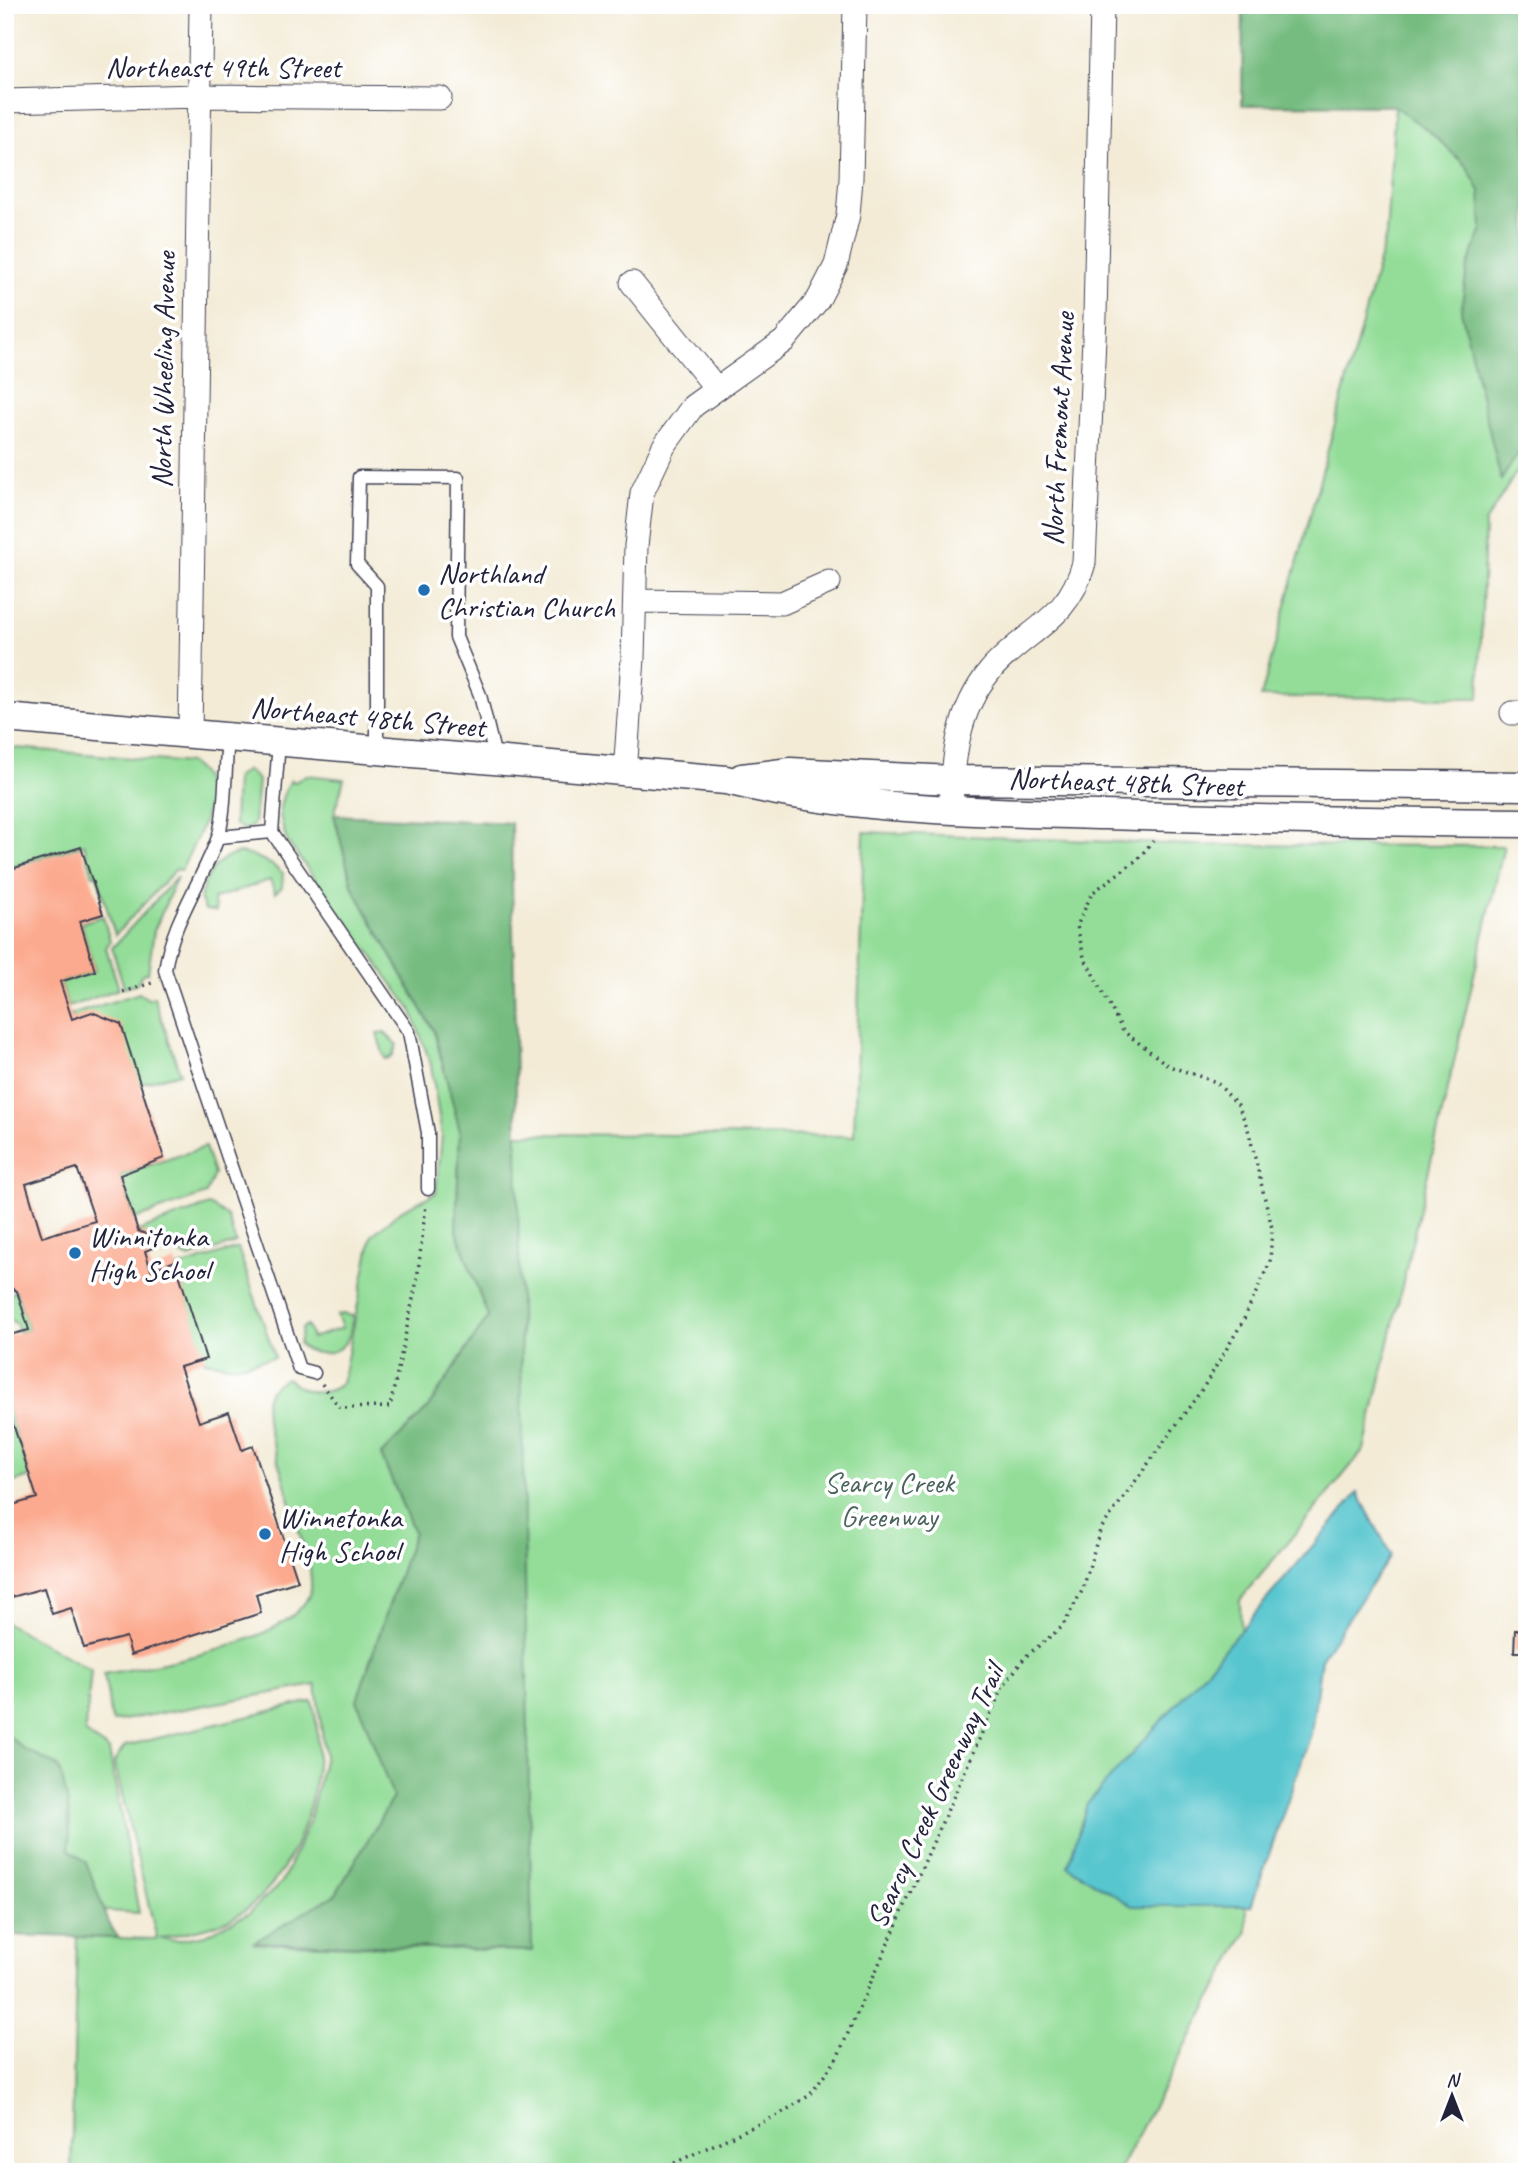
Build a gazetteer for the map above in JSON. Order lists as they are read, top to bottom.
{
  "streets": {
    "street": [
      "Northeast 49th Street",
      "North Wheeling Avenue",
      "North Fremont Avenue",
      "Northeast 48th Street"
    ],
    "path": ["Searcy Creek Greenway Trail"]
  },
  "crossings": [
    ["Northeast 49th Street", "North Wheeling Avenue"],
    ["North Wheeling Avenue", "Northeast 48th Street"],
    ["North Fremont Avenue", "Northeast 48th Street"]
  ],
  "parks": ["Searcy Creek Greenway"],
  "places": ["Northland Christian Church", "Winnitonka High School", "Winnetonka High School"],
  "north": "top"
}
